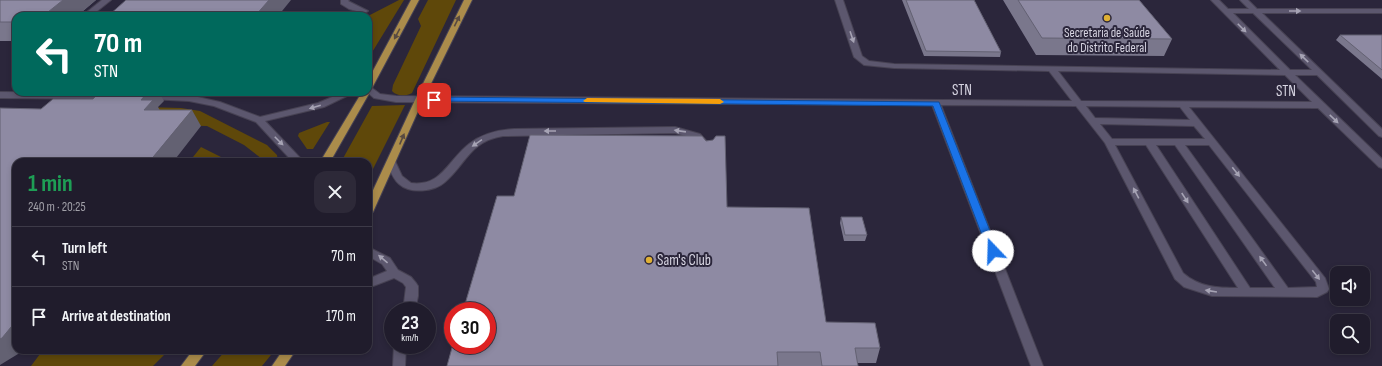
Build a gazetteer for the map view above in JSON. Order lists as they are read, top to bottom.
{
  "streets": {
    "street": ["STN"]
  },
  "places": ["Secretaria de Saúde do Distrito Federal", "Sam's Club"],
  "page": {
    "turn": ["70 m", "STN"],
    "heading": ["1 min", "240 m · 20:25"],
    "list": [
      {
        "name": "Turn left",
        "note": "STN",
        "value": "70 m"
      },
      {
        "name": "Arrive at destination",
        "value": "170 m"
      }
    ],
    "speed": "23 km/h",
    "limit": "30"
  }
}
